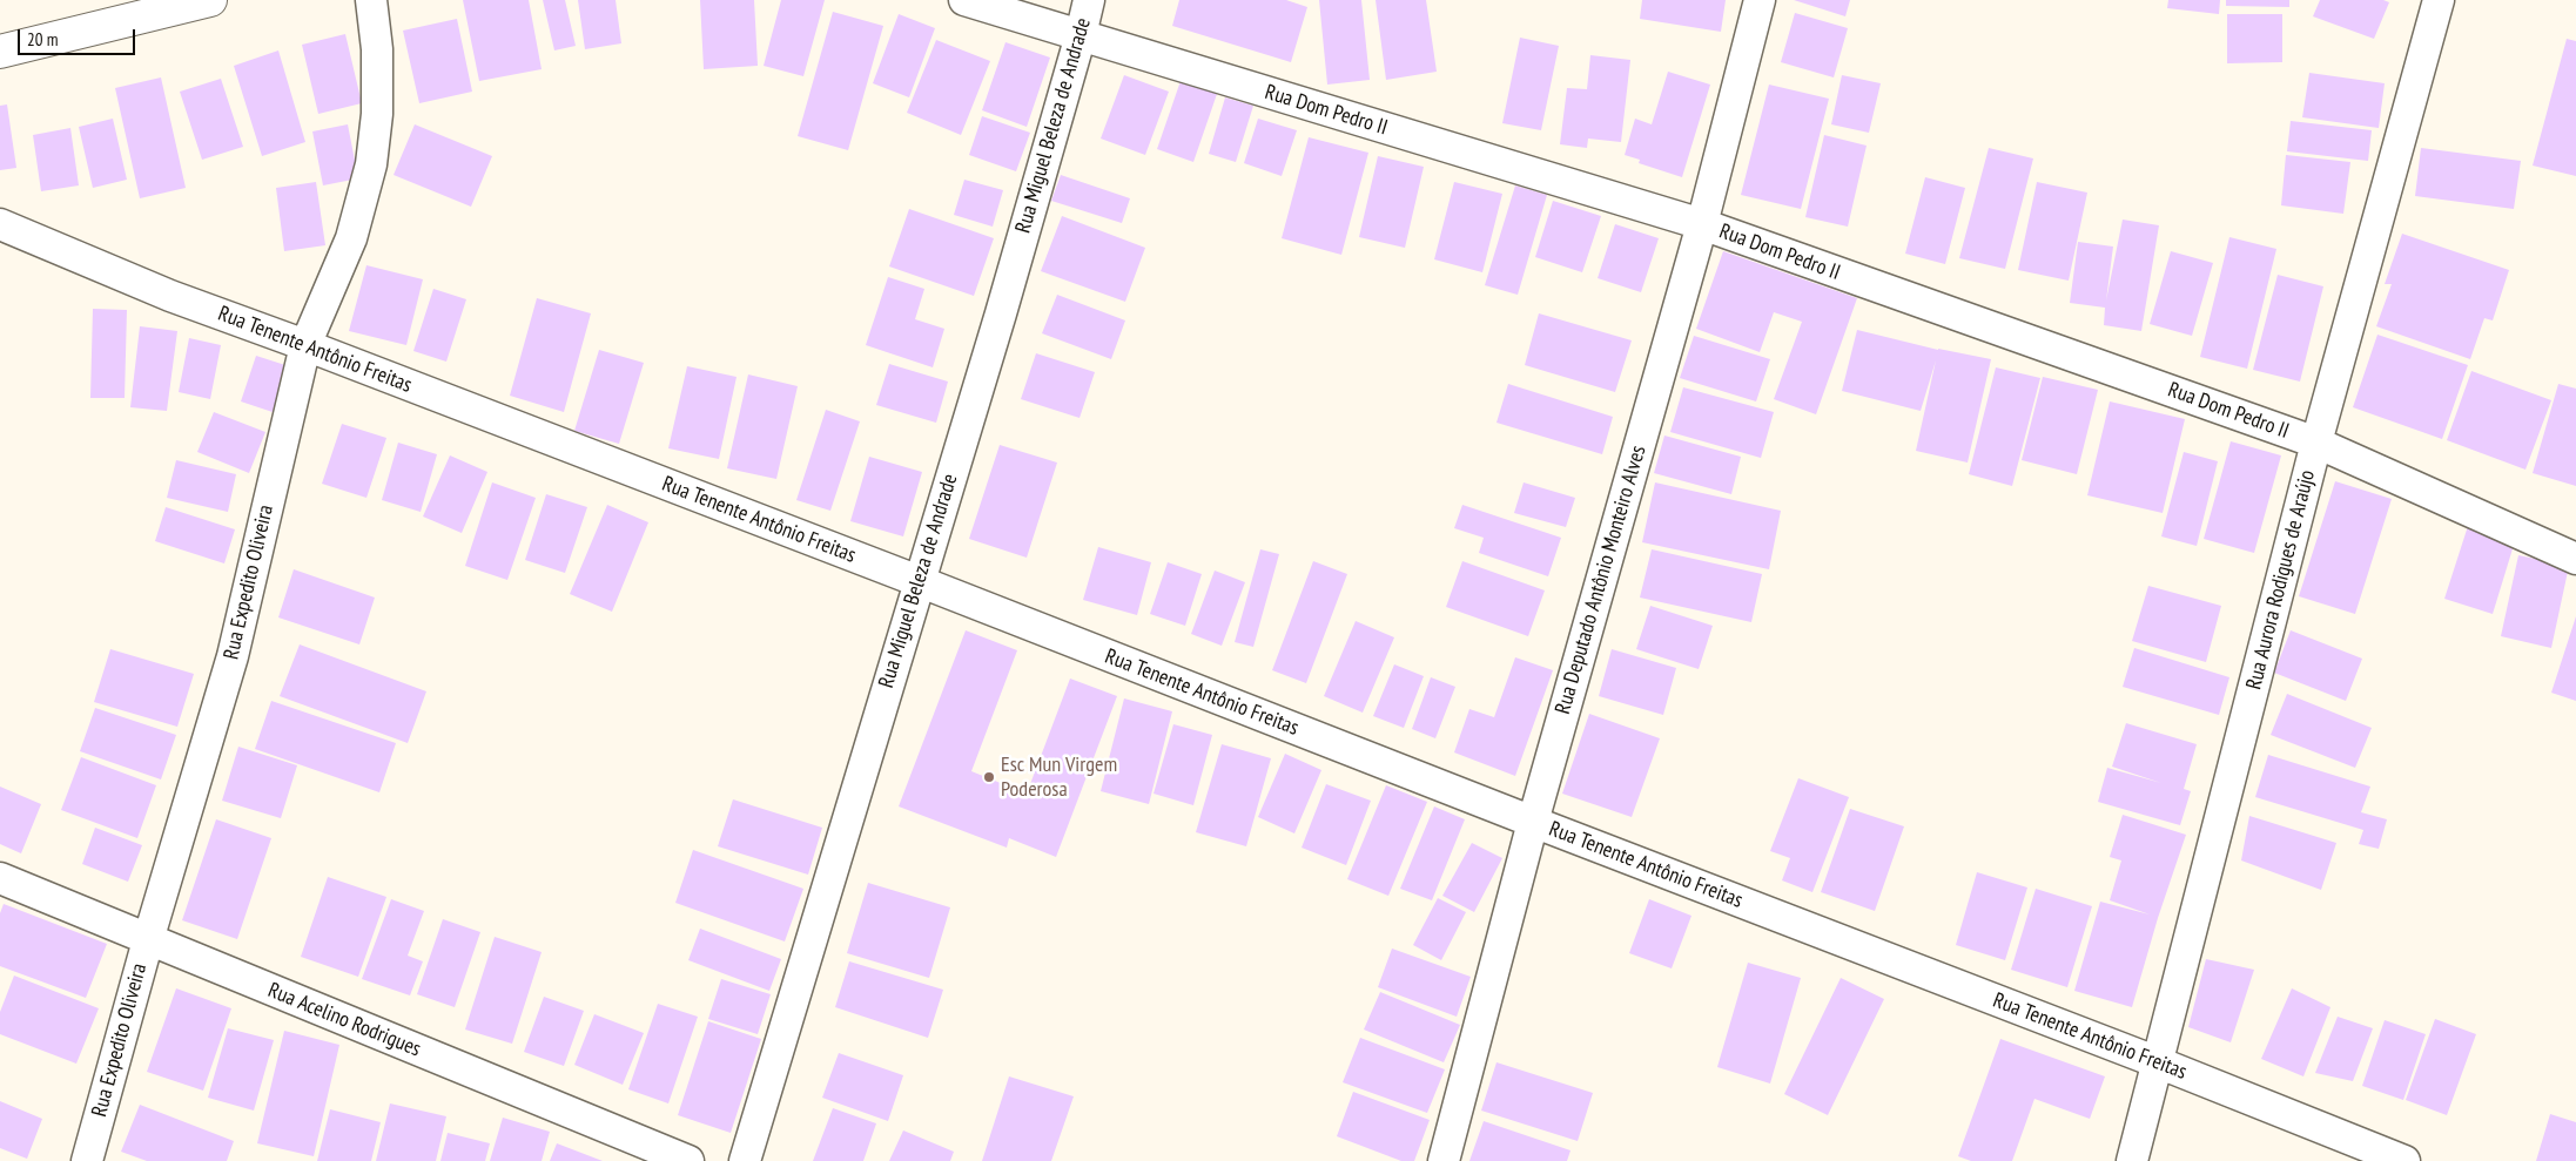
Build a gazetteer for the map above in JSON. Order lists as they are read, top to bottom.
{
  "streets": {
    "street": [
      "Rua Dom Pedro II",
      "Rua Miguel Beleza de Andrade",
      "Rua Tenente Antônio Freitas",
      "Rua Deputado Antônio Monteiro Alves",
      "Rua Aurora Rodigues de Araújo",
      "Rua Expedito Oliveira",
      "Rua Acelino Rodrigues"
    ]
  },
  "crossings": [
    ["Rua Dom Pedro II", "Rua Miguel Beleza de Andrade"],
    ["Rua Dom Pedro II", "Rua Deputado Antônio Monteiro Alves"],
    ["Rua Dom Pedro II", "Rua Aurora Rodigues de Araújo"],
    ["Rua Miguel Beleza de Andrade", "Rua Tenente Antônio Freitas"],
    ["Rua Tenente Antônio Freitas", "Rua Deputado Antônio Monteiro Alves"],
    ["Rua Tenente Antônio Freitas", "Rua Aurora Rodigues de Araújo"],
    ["Rua Tenente Antônio Freitas", "Rua Expedito Oliveira"],
    ["Rua Expedito Oliveira", "Rua Acelino Rodrigues"]
  ],
  "places": ["Esc Mun Virgem Poderosa"],
  "scale_bar": "20 m"
}
